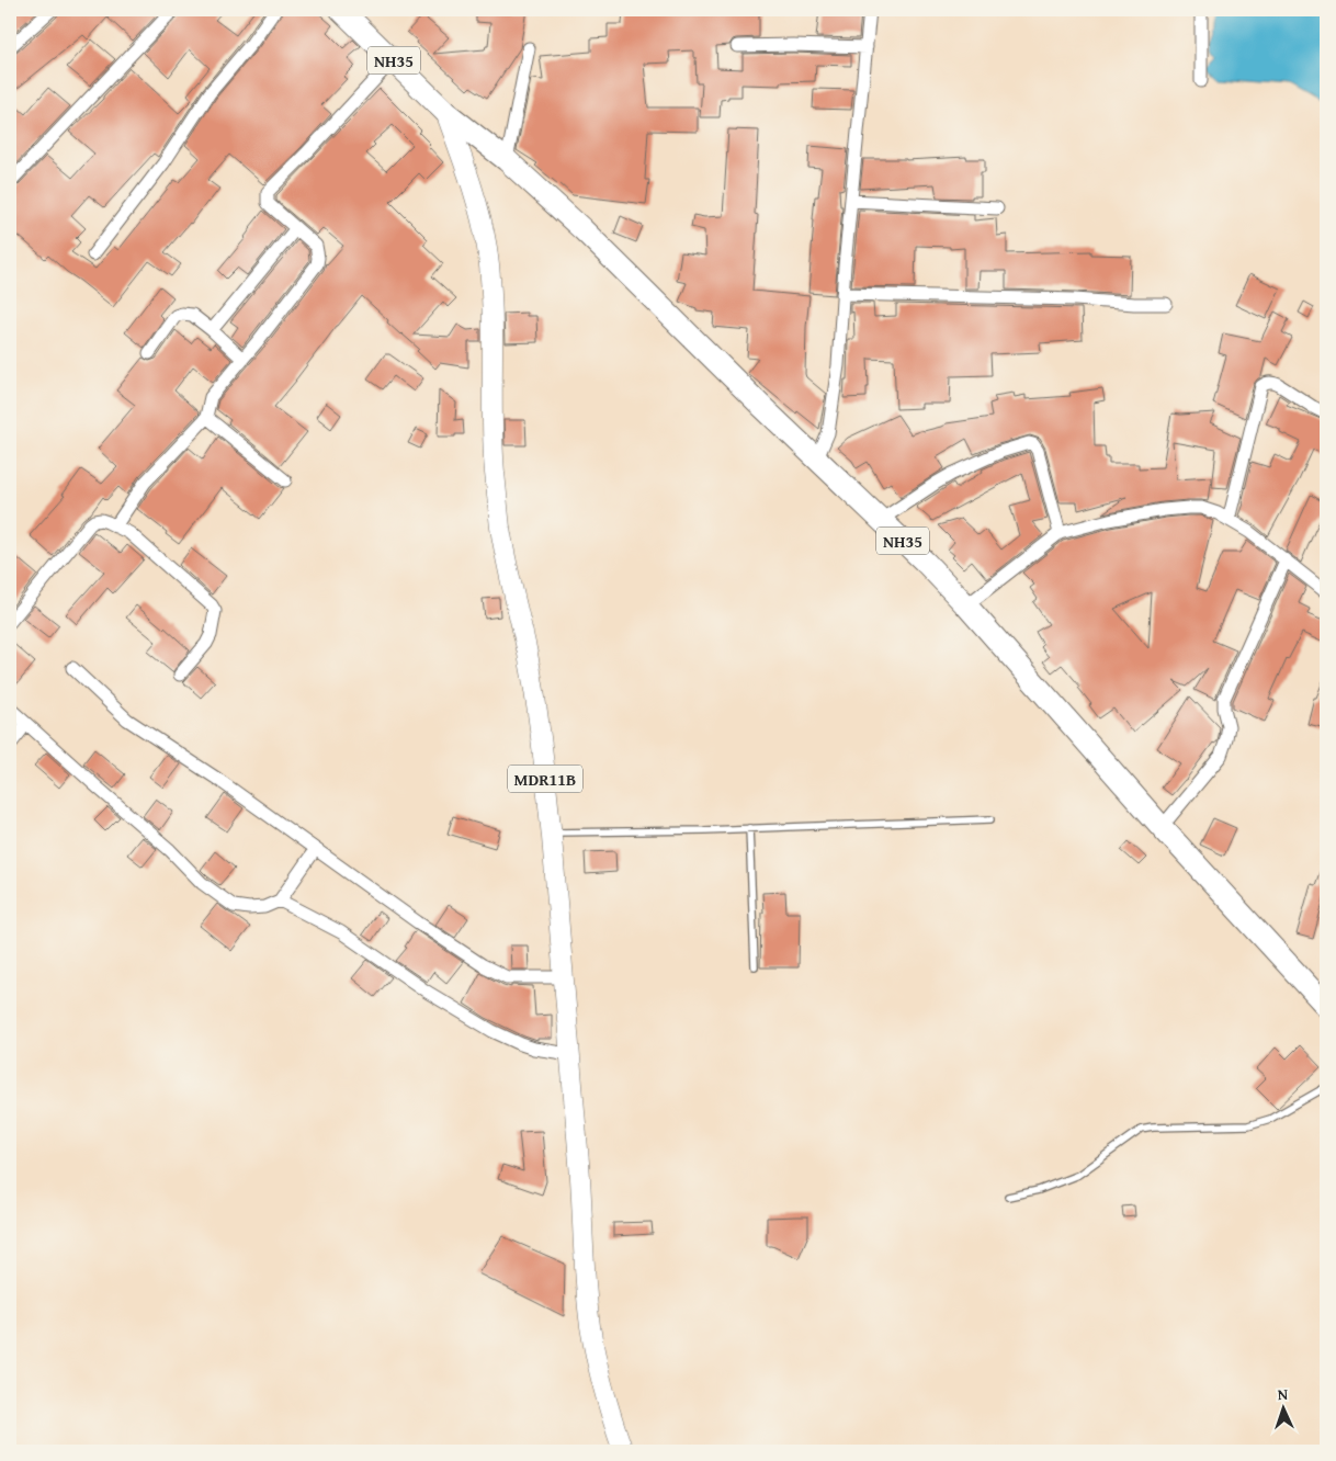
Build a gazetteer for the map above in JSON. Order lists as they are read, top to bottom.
{
  "streets": {
    "highway": ["NH35"],
    "main road": ["MDR11B"]
  },
  "crossings": [
    ["NH35", "MDR11B"]
  ],
  "north": "top"
}
